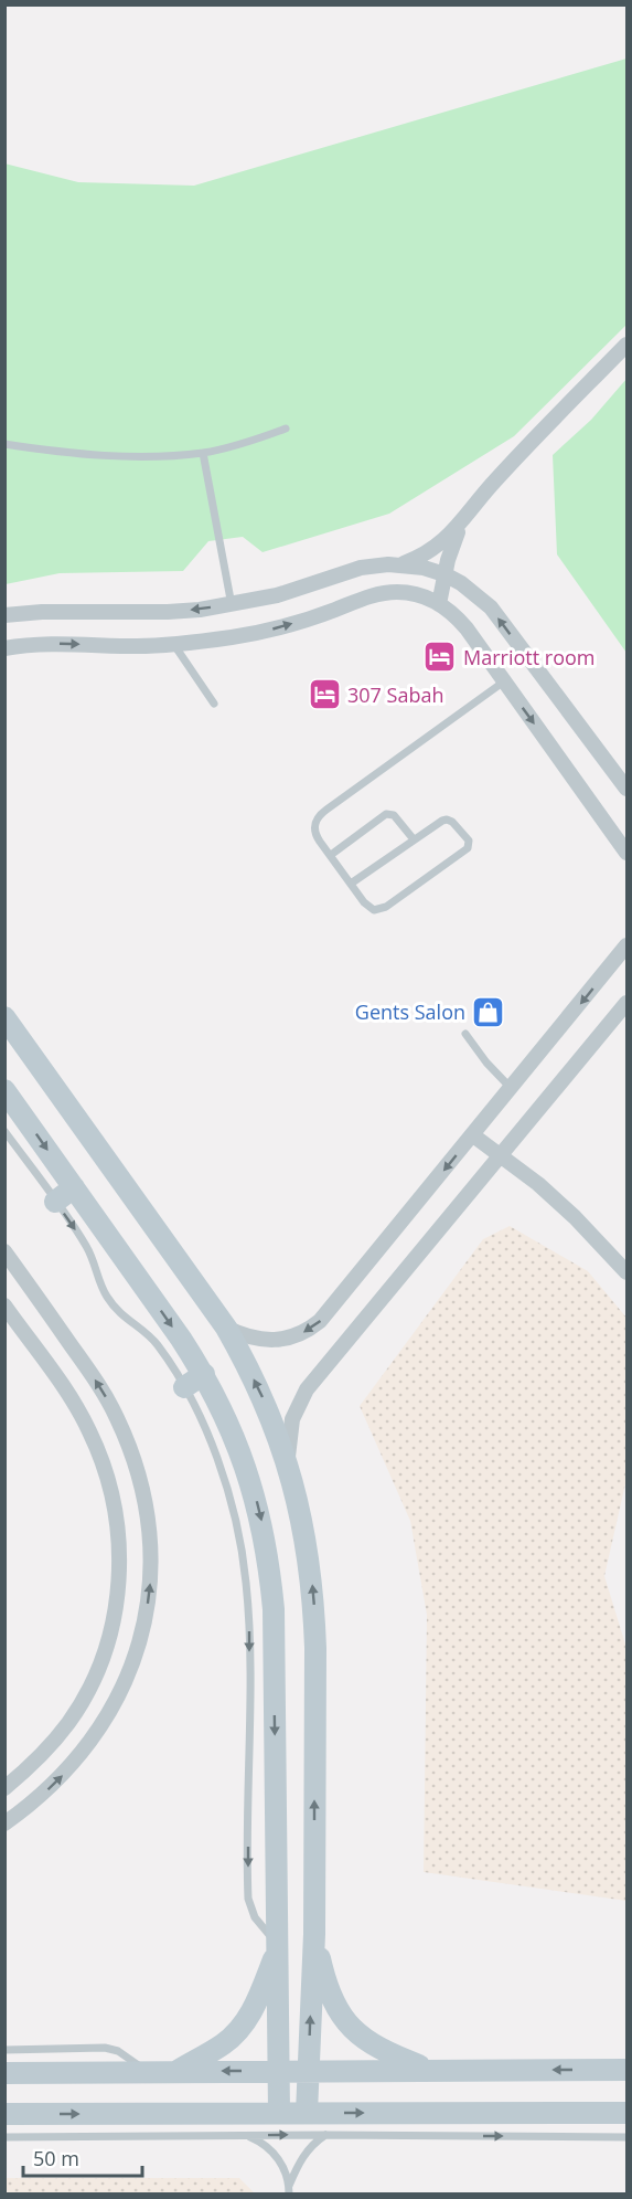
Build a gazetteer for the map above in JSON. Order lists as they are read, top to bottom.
{
  "places": {
    "hotel": ["Marriott room", "307 Sabah"],
    "shop": ["Gents Salon"]
  },
  "scale_bar": "50 m"
}
